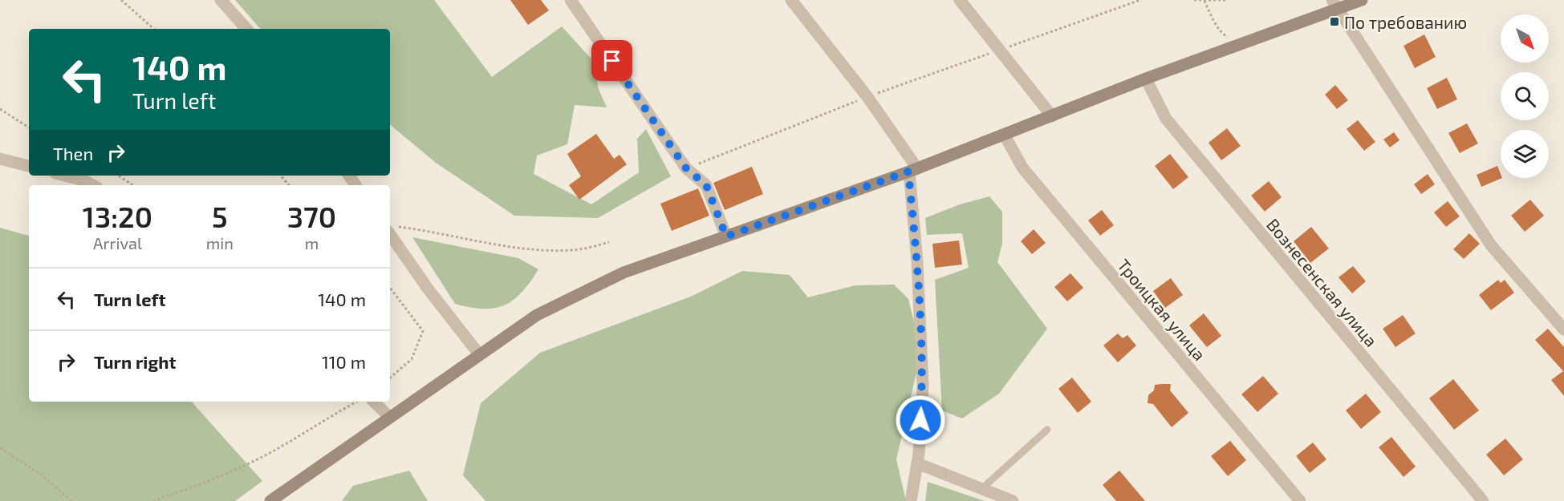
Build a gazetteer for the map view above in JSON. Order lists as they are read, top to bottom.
{
  "streets": {
    "street": ["Вознесенская улица", "Троицкая улица"]
  },
  "places": {
    "transit": ["По требованию"]
  },
  "north": "bottom right",
  "page": {
    "turn": ["140 m", "Turn left"],
    "then": "Then",
    "eta": [
      "13:20",
      "Arrival",
      "5",
      "min",
      "370",
      "m"
    ],
    "list": [
      {
        "name": "Turn left",
        "value": "140 m"
      },
      {
        "name": "Turn right",
        "value": "110 m"
      }
    ]
  }
}
